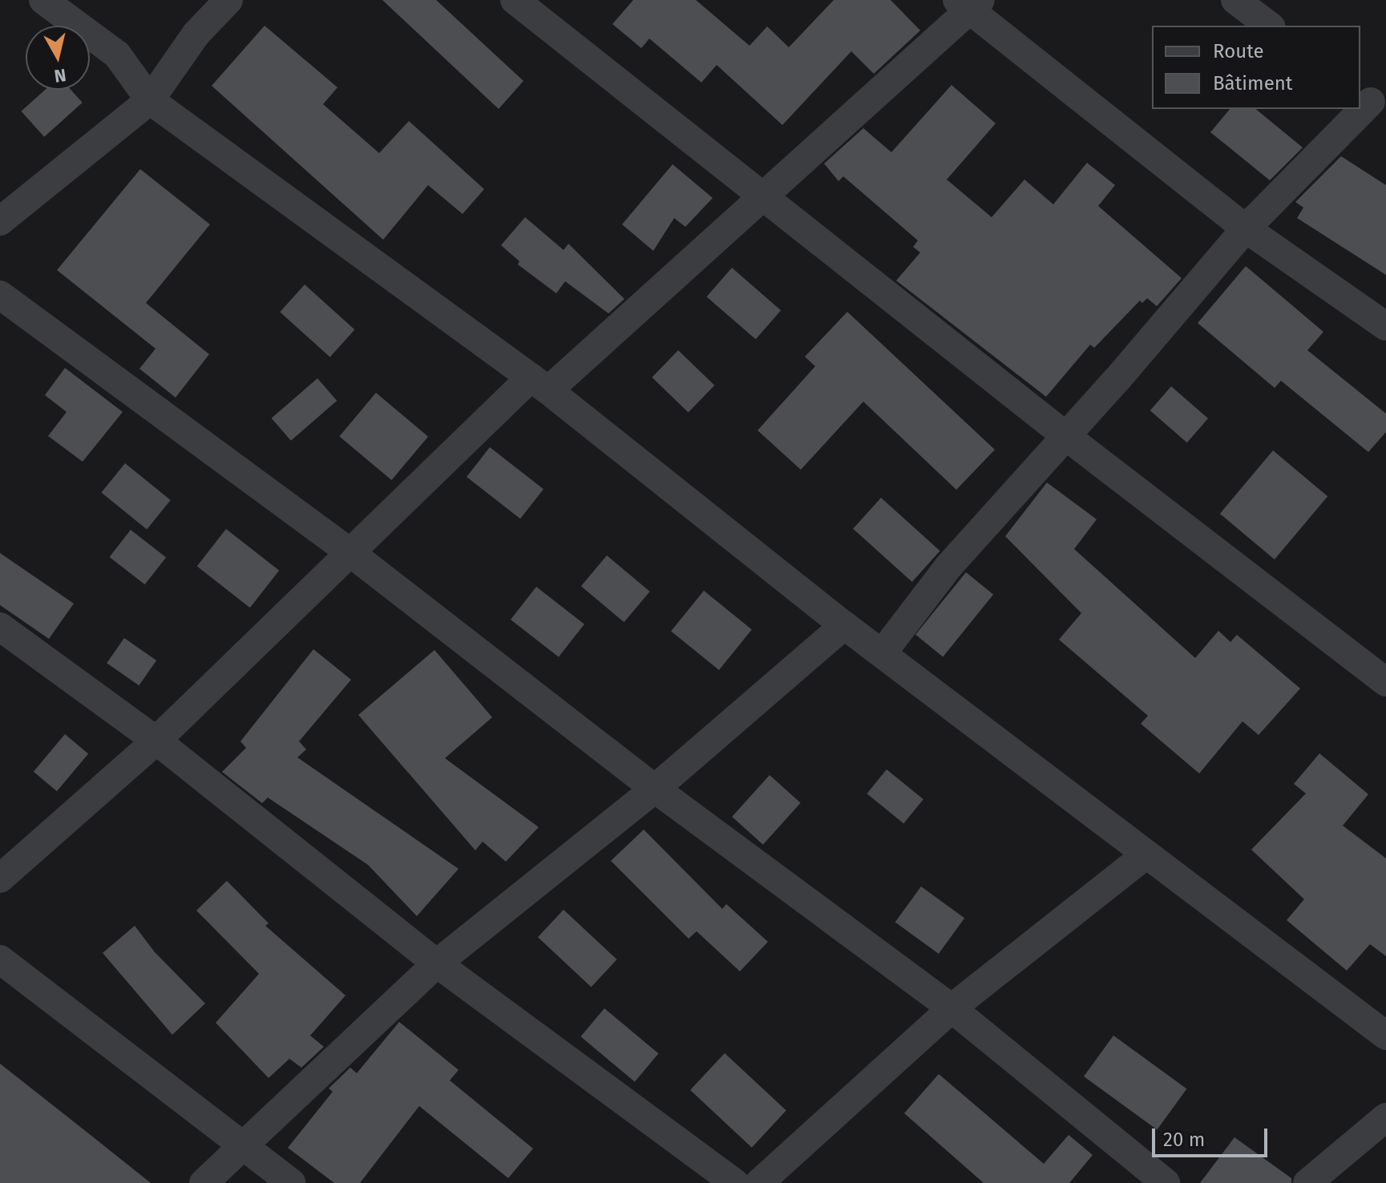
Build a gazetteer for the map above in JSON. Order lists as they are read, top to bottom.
{
  "legend": ["Route", "Bâtiment"],
  "scale_bar": "20 m",
  "north": "bottom"
}
